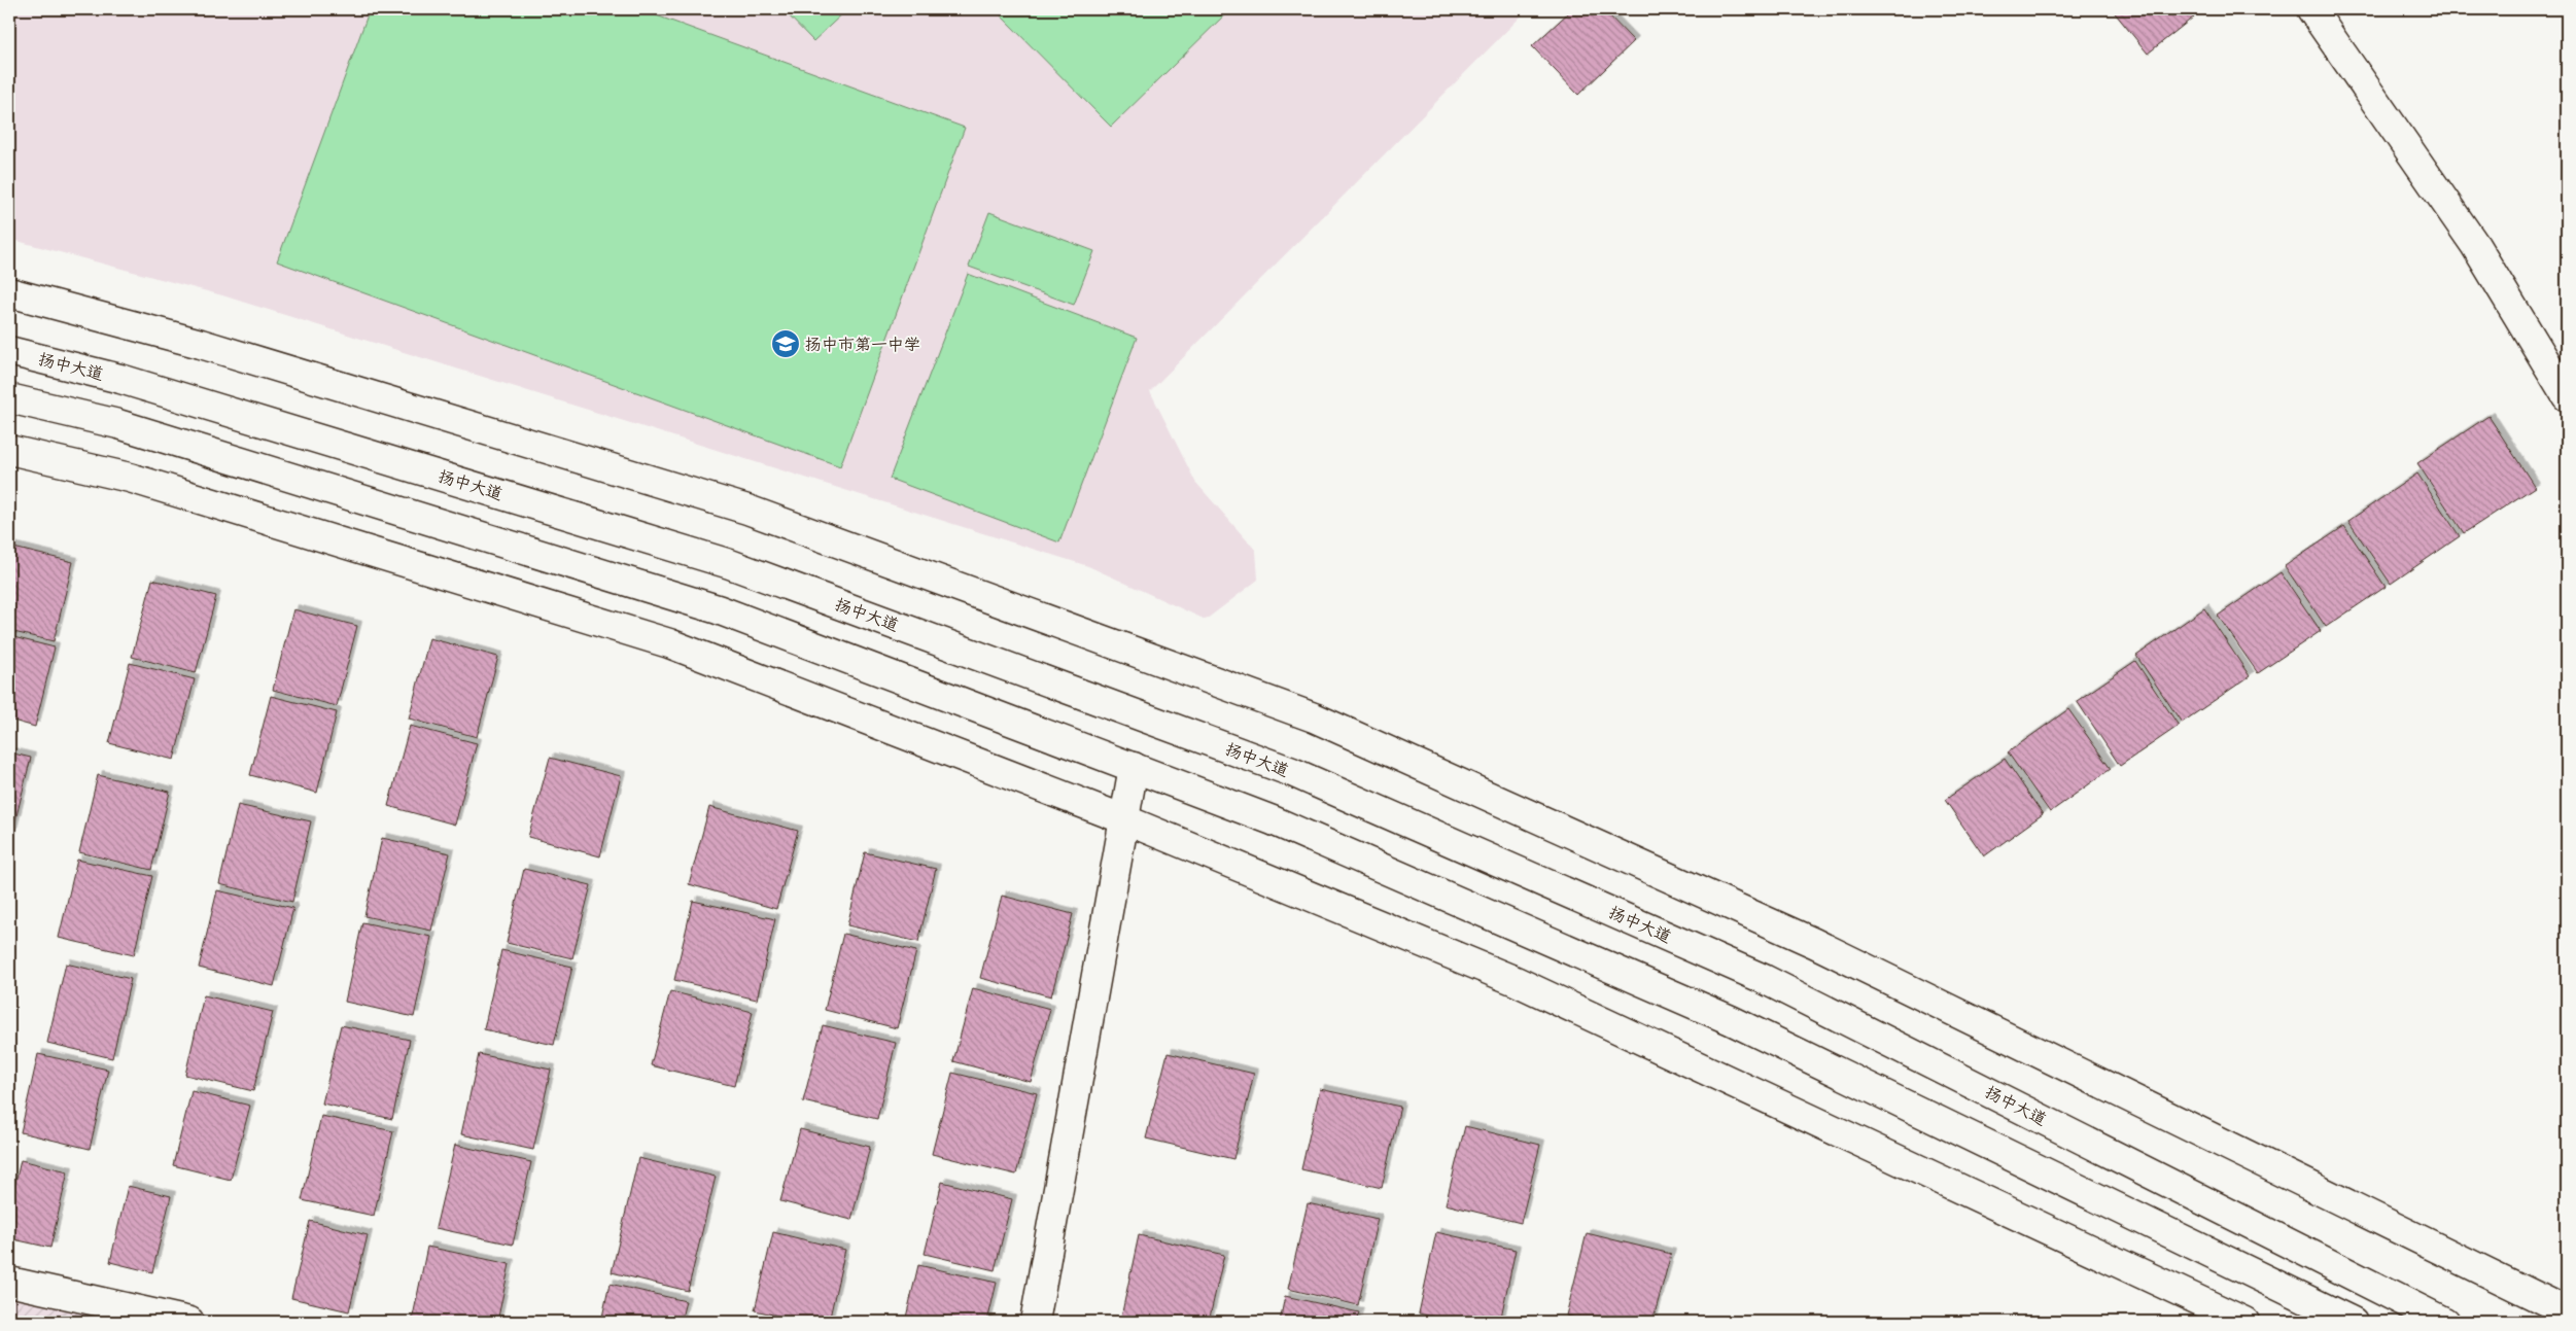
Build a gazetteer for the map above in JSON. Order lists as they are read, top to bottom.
{
  "streets": {
    "street": ["扬中大道"]
  },
  "places": {
    "school or university": ["扬中市第一中学"]
  }
}
